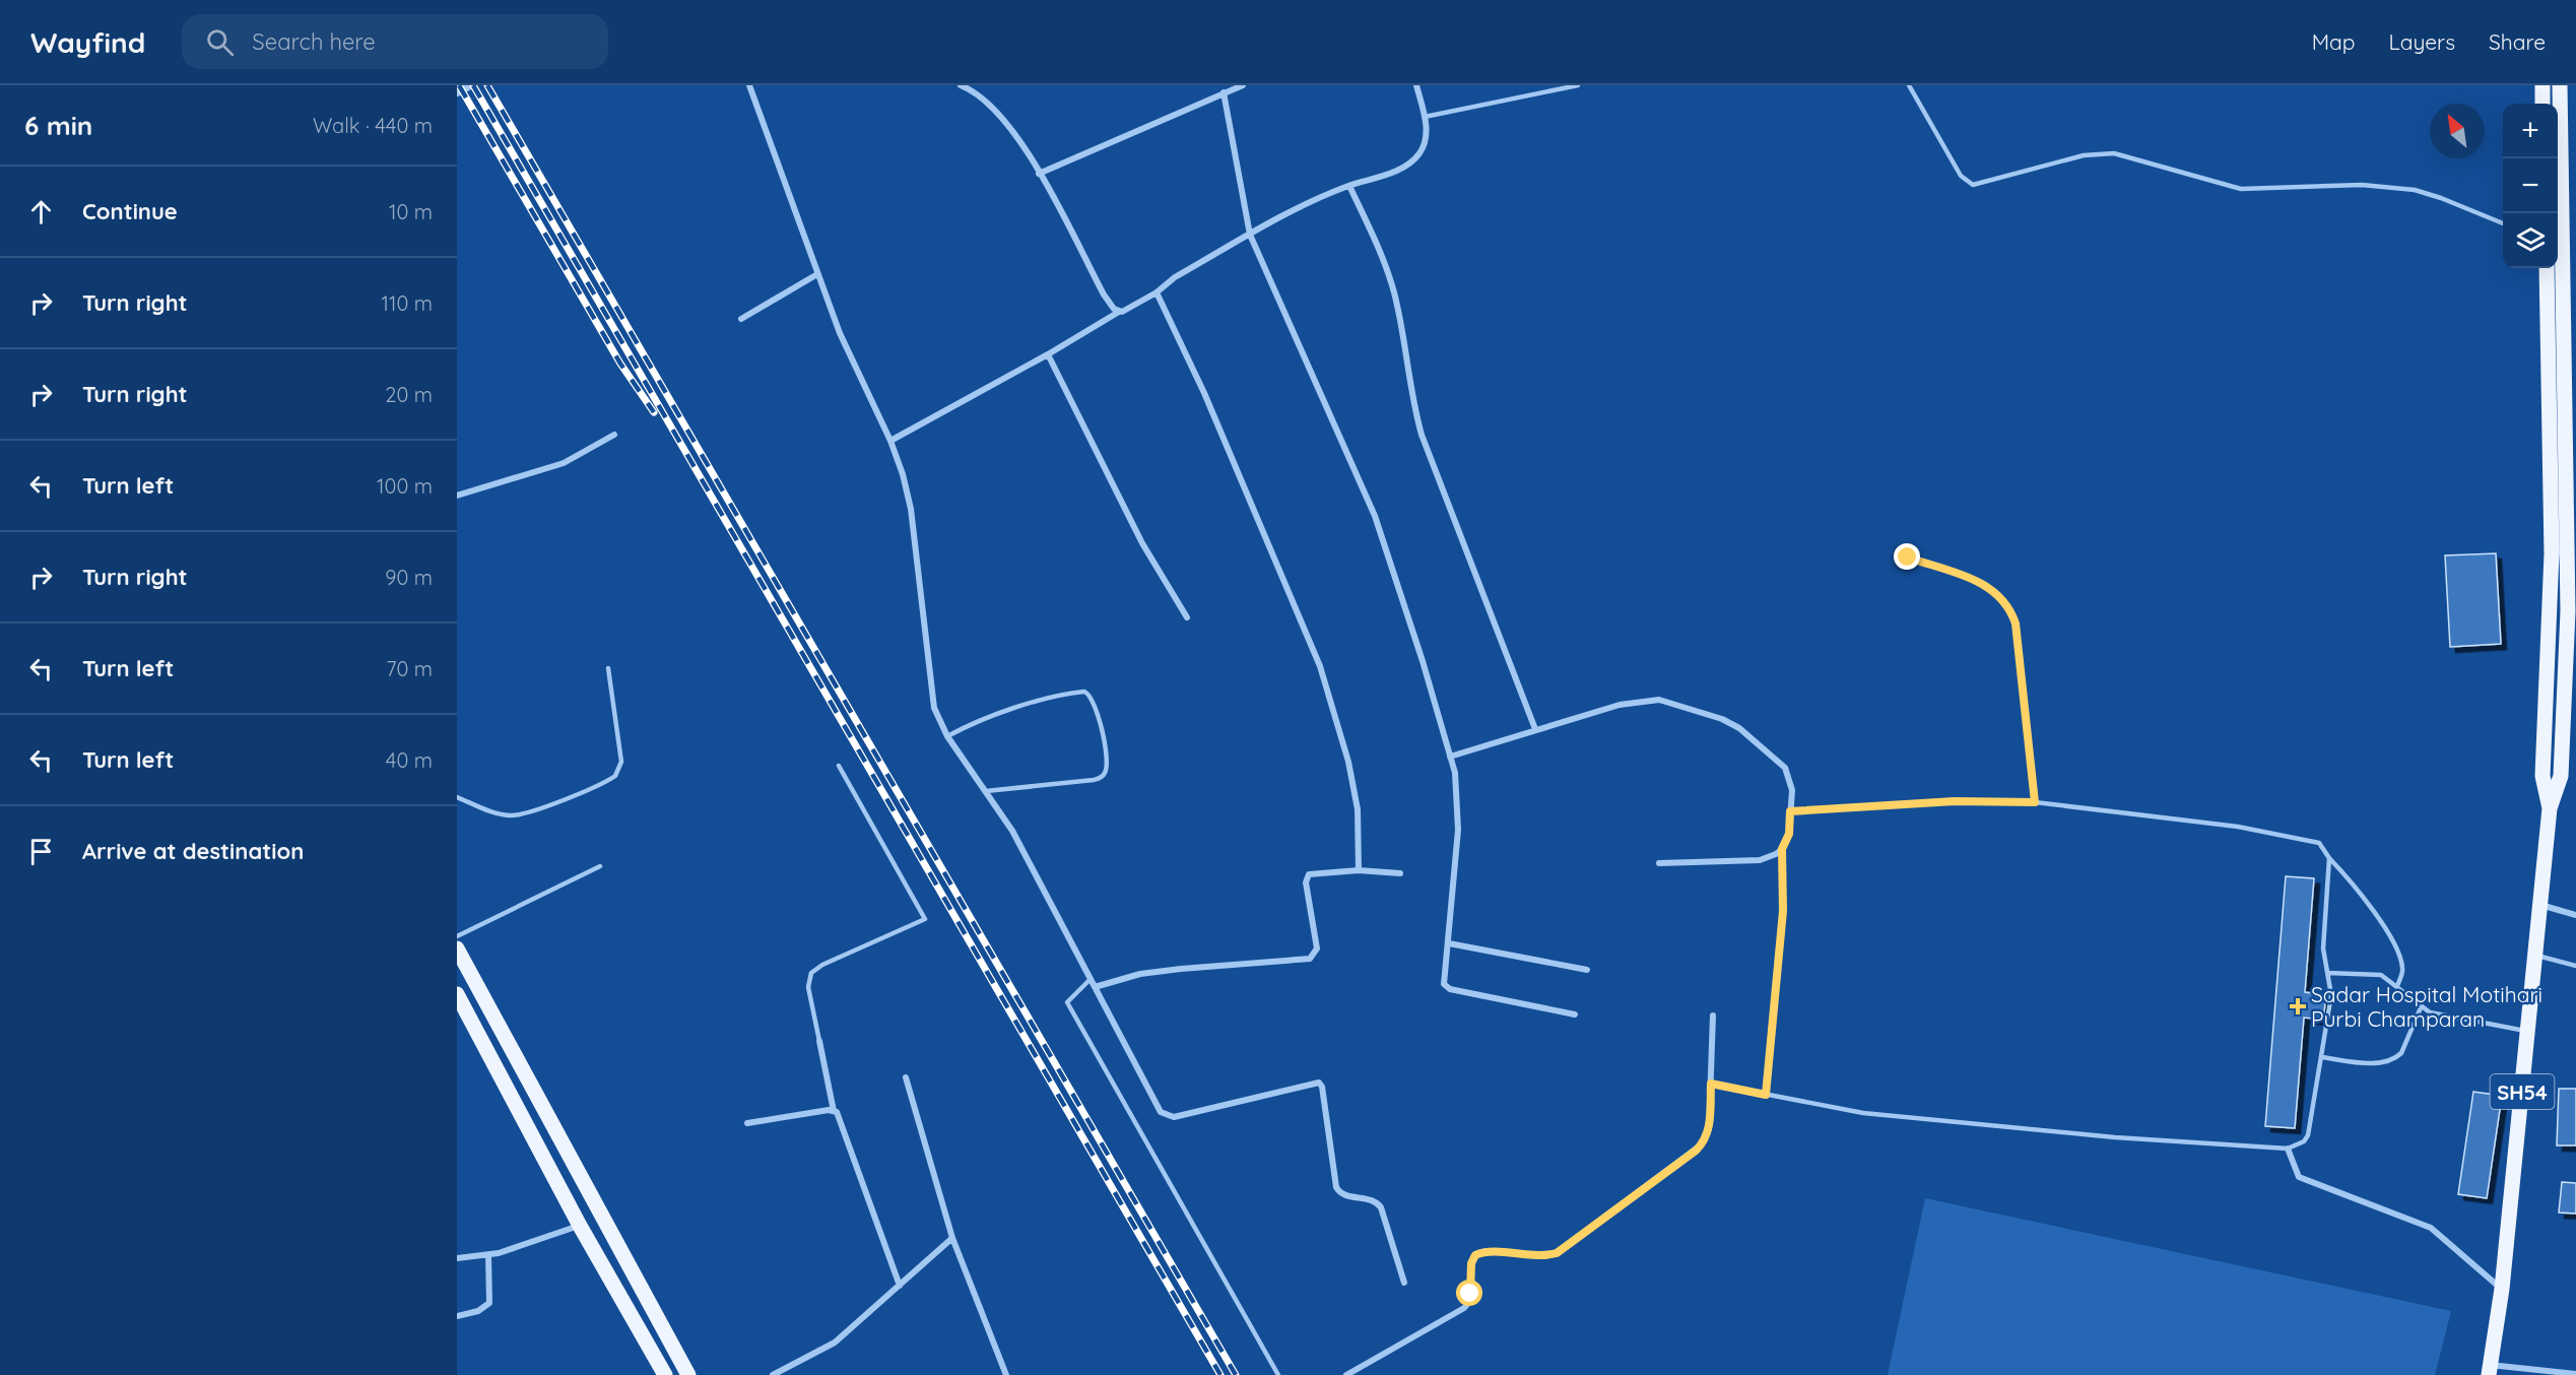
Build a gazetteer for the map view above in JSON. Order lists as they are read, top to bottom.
{
  "streets": {
    "main road": ["SH54"]
  },
  "places": {
    "health": ["Sadar Hospital Motihari Purbi Champaran"]
  },
  "north": "top left",
  "page": {
    "header": "Wayfind",
    "search": "Search here",
    "nav": ["Map", "Layers", "Share"],
    "heading": ["6 min", "Walk · 440 m"],
    "map_buttons": ["+", "−"],
    "list": [
      ["Continue", "10 m"],
      ["Turn right", "110 m"],
      ["Turn right", "20 m"],
      ["Turn left", "100 m"],
      ["Turn right", "90 m"],
      ["Turn left", "70 m"],
      ["Turn left", "40 m"],
      "Arrive at destination"
    ]
  }
}
